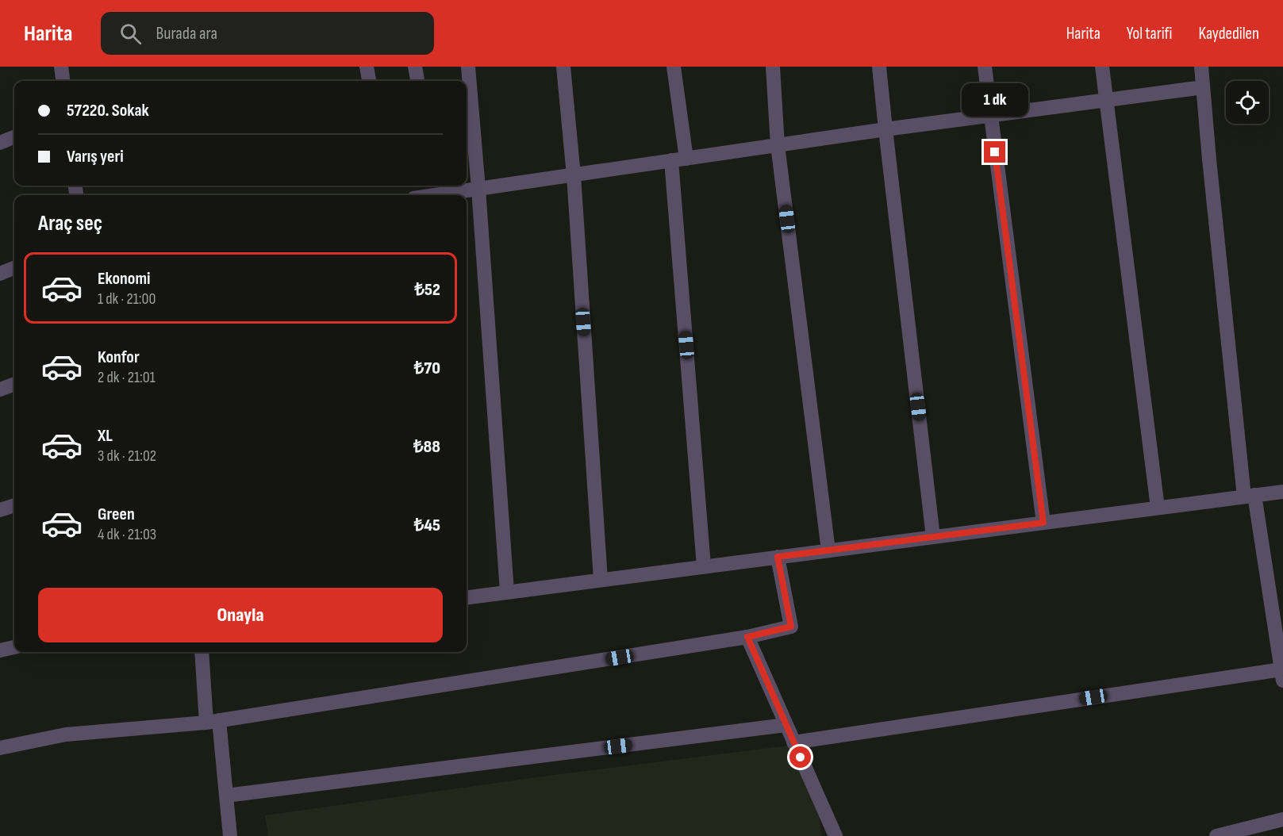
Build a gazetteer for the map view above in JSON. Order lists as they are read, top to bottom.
{
  "page": {
    "header": "Harita",
    "search": "Burada ara",
    "nav": ["Harita", "Yol tarifi", "Kaydedilen"],
    "banner": ["57220. Sokak", "Varış yeri"],
    "bubble": "1 dk",
    "heading": "Araç seç",
    "list": [
      {
        "name": "Ekonomi",
        "note": "1 dk · 21:00",
        "value": "₺52"
      },
      {
        "name": "Konfor",
        "note": "2 dk · 21:01",
        "value": "₺70"
      },
      {
        "name": "XL",
        "note": "3 dk · 21:02",
        "value": "₺88"
      },
      {
        "name": "Green",
        "note": "4 dk · 21:03",
        "value": "₺45"
      }
    ],
    "buttons": "Onayla"
  }
}
